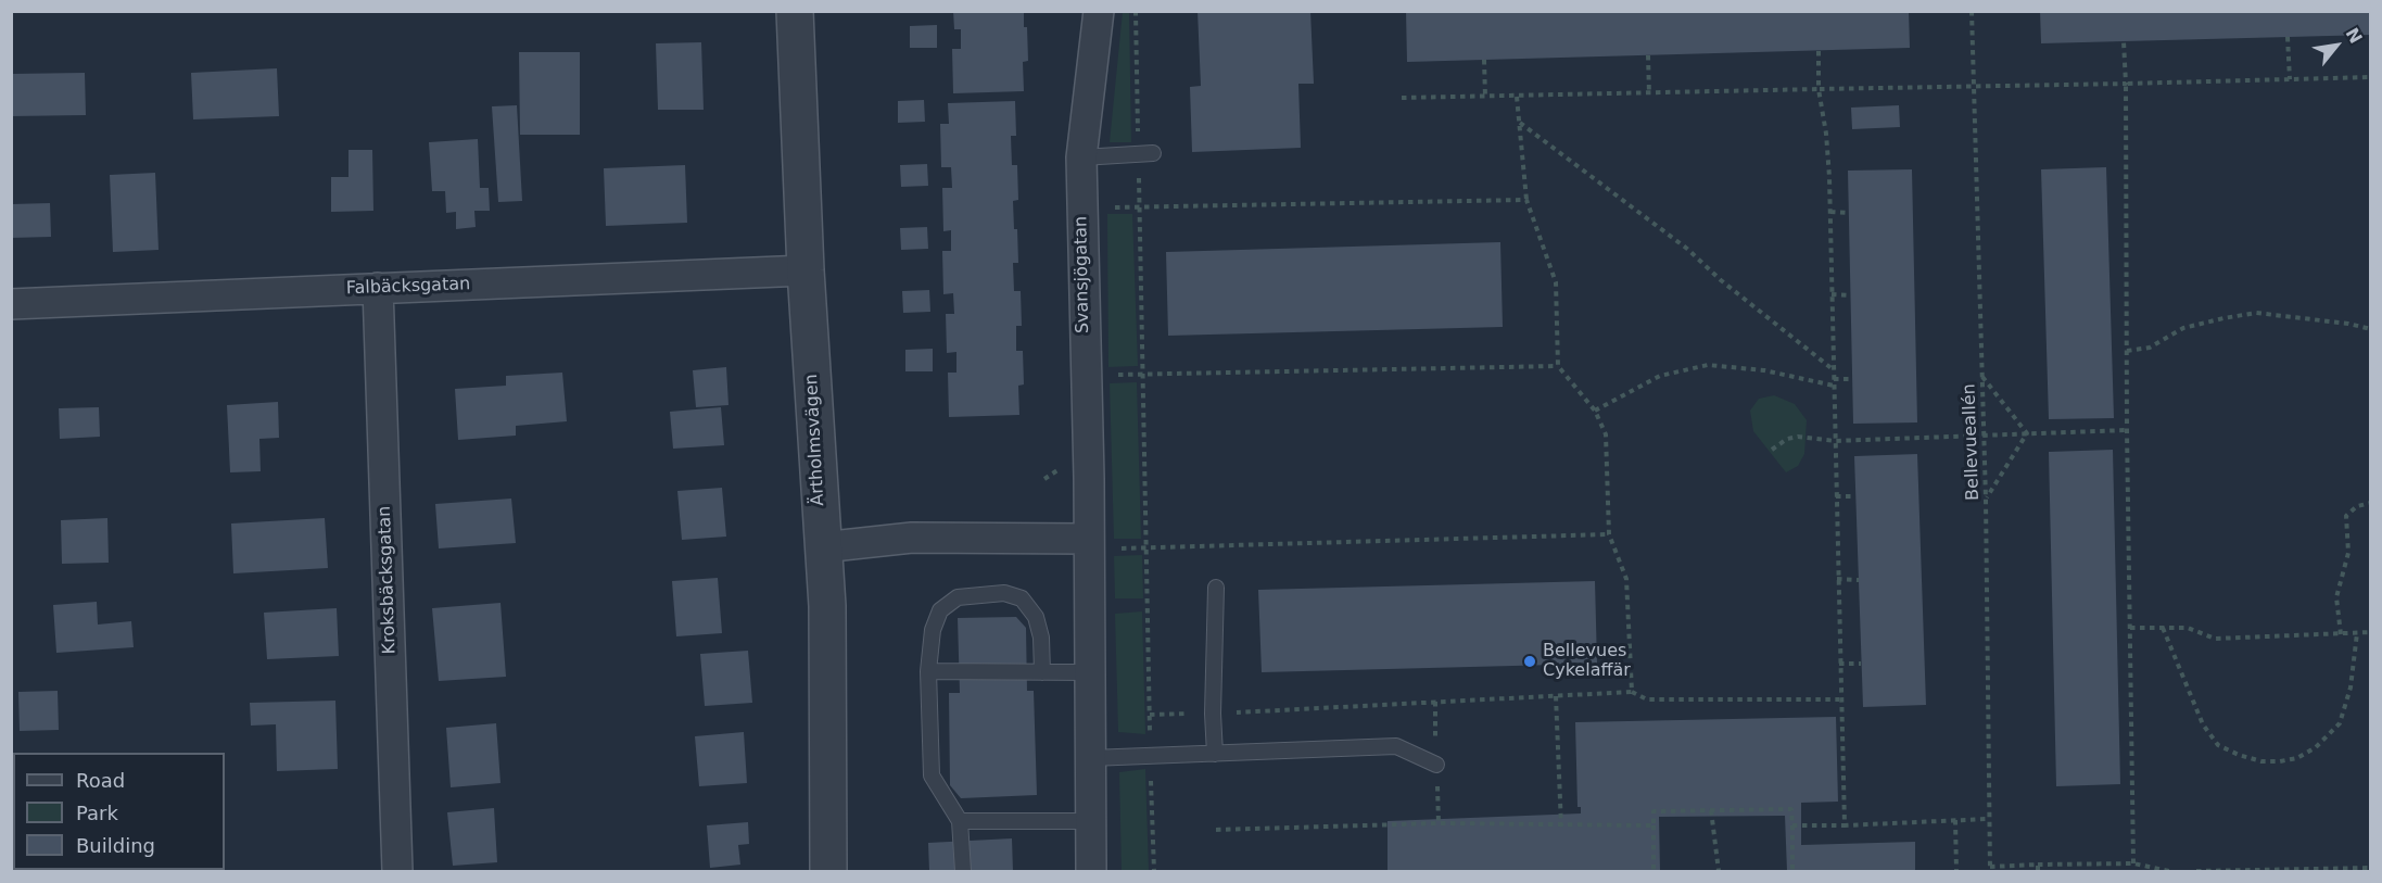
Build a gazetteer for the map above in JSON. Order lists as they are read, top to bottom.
{
  "streets": {
    "street": [
      "Svansjögatan",
      "Falbäcksgatan",
      "Ärtholmsvägen",
      "Kroksbäcksgatan"
    ],
    "path": ["Bellevueallén"]
  },
  "crossings": [
    ["Falbäcksgatan", "Ärtholmsvägen"],
    ["Falbäcksgatan", "Kroksbäcksgatan"]
  ],
  "places": ["Bellevues Cykelaffär"],
  "legend": ["Road", "Park", "Building"],
  "north": "top right"
}
